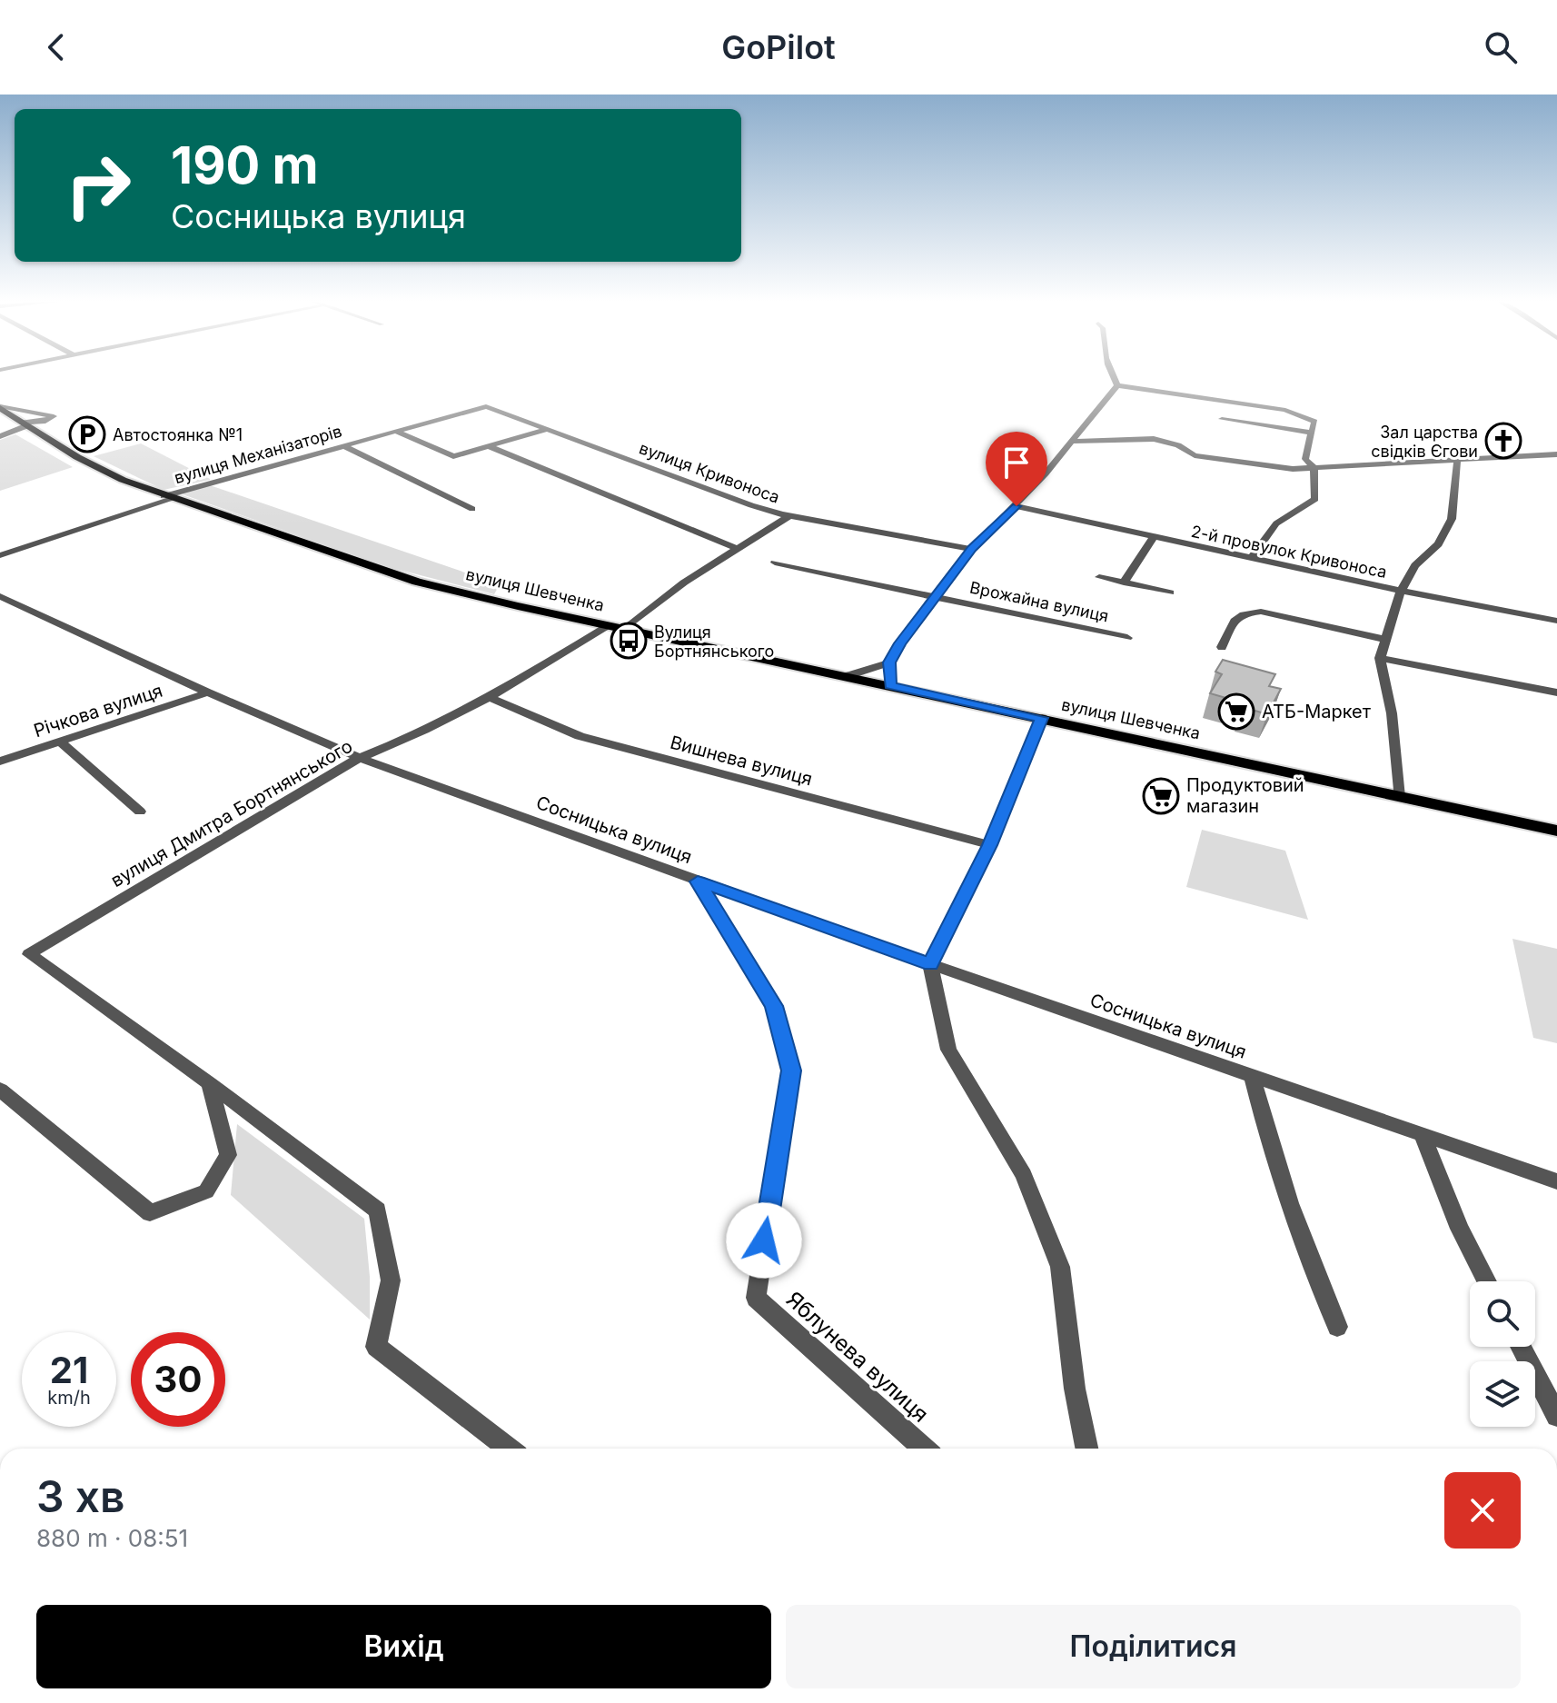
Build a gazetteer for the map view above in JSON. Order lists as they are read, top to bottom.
{
  "streets": {
    "main road": ["вулиця Шевченка"],
    "street": [
      "вулиця Механізаторів",
      "вулиця Кривоноса",
      "2-й провулок Кривоноса",
      "Врожайна вулиця",
      "Річкова вулиця",
      "Вишнева вулиця",
      "вулиця Дмитра Бортнянського",
      "Сосницька вулиця",
      "Яблунева вулиця"
    ]
  },
  "crossings": [
    ["вулиця Механізаторів", "вулиця Кривоноса"],
    ["вулиця Механізаторів", "вулиця Шевченка"],
    ["вулиця Шевченка", "вулиця Дмитра Бортнянського"],
    ["Річкова вулиця", "Сосницька вулиця"],
    ["Вишнева вулиця", "вулиця Дмитра Бортнянського"],
    ["вулиця Дмитра Бортнянського", "Сосницька вулиця"],
    ["Сосницька вулиця", "Яблунева вулиця"]
  ],
  "places": {
    "parking": ["Автостоянка №1"],
    "church": ["Зал царства свідків Єгови"],
    "bus stop": ["Вулиця Бортнянського"],
    "supermarket": ["АТБ-Маркет", "Продуктовий магазин"]
  },
  "page": {
    "header": "GoPilot",
    "turn": ["190 m", "Сосницька вулиця"],
    "speed": "21 km/h",
    "limit": "30",
    "heading": ["3 хв", "880 m · 08:51"],
    "buttons": ["Вихід", "Поділитися"]
  }
}
